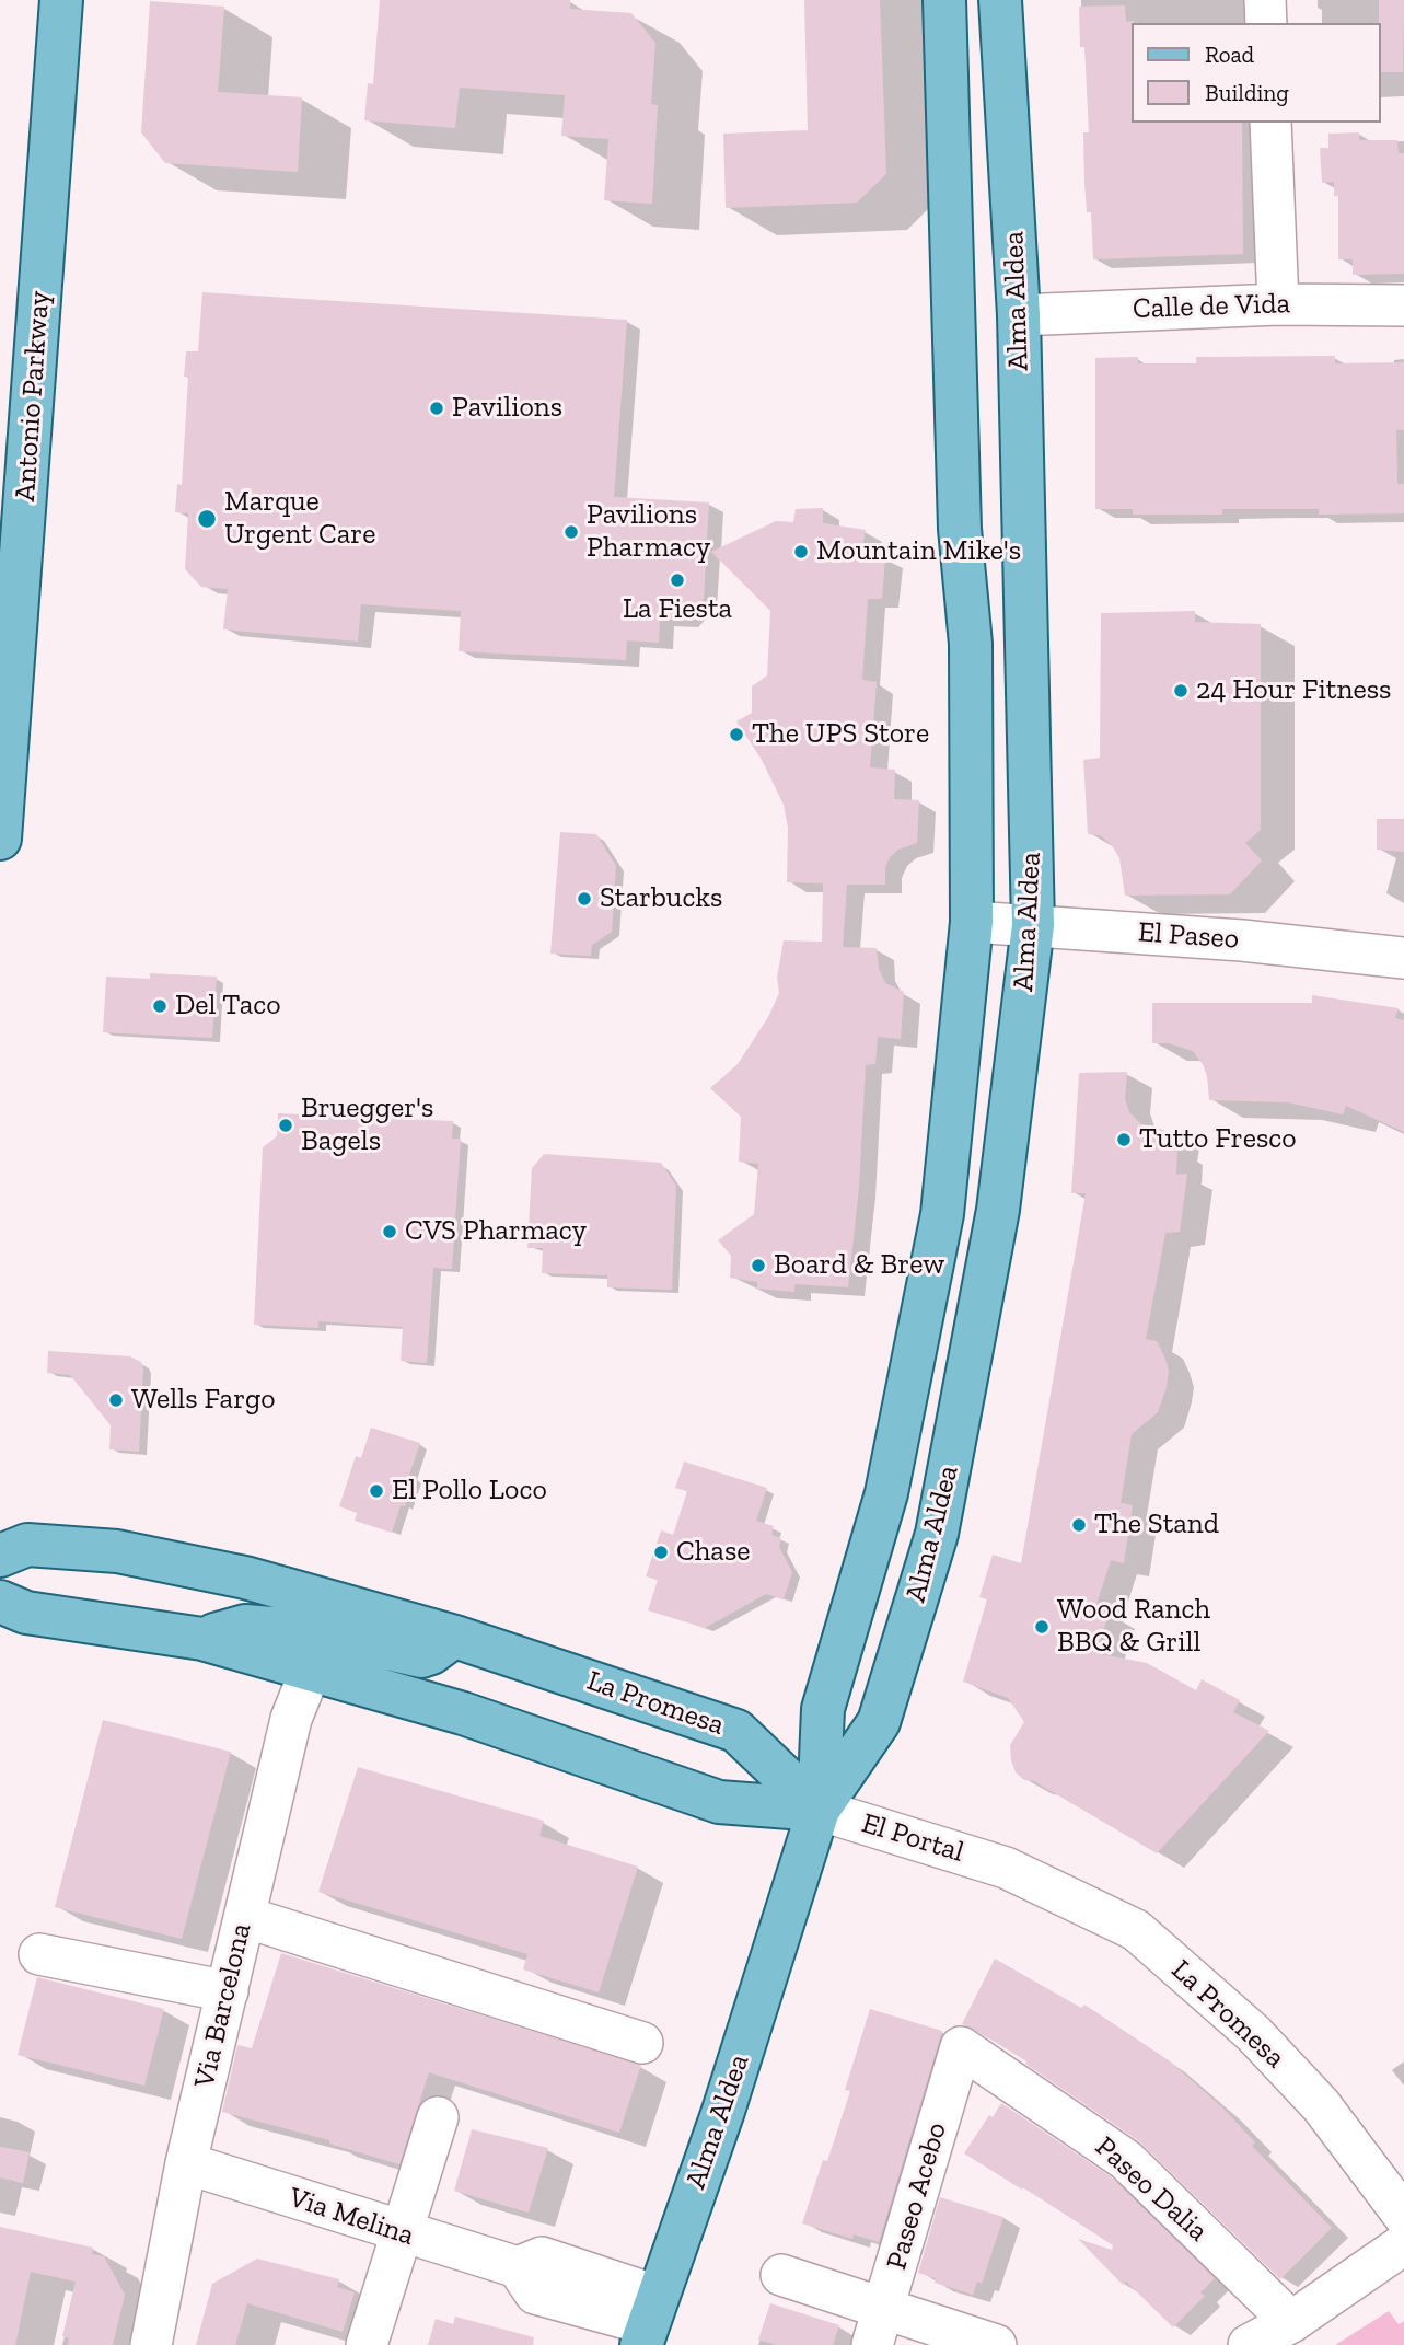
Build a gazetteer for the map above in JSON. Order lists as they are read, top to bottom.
{
  "streets": {
    "main road": ["Alma Aldea", "Antonio Parkway", "La Promesa"],
    "street": [
      "Calle de Vida",
      "El Paseo",
      "El Portal",
      "Via Barcelona",
      "Paseo Dalia",
      "Paseo Acebo",
      "Via Melina"
    ]
  },
  "crossings": [
    ["Alma Aldea", "Calle de Vida"],
    ["Alma Aldea", "El Paseo"],
    ["Alma Aldea", "La Promesa"],
    ["Alma Aldea", "El Portal"],
    ["Alma Aldea", "Via Melina"],
    ["La Promesa", "El Portal"],
    ["Via Barcelona", "Via Melina"],
    ["Paseo Dalia", "Paseo Acebo"]
  ],
  "places": [
    "Pavilions",
    "Marque Urgent Care",
    "Pavilions Pharmacy",
    "Mountain Mike's",
    "La Fiesta",
    "24 Hour Fitness",
    "The UPS Store",
    "Starbucks",
    "Del Taco",
    "Bruegger's Bagels",
    "Tutto Fresco",
    "CVS Pharmacy",
    "Board & Brew",
    "Wells Fargo",
    "El Pollo Loco",
    "The Stand",
    "Chase",
    "Wood Ranch BBQ & Grill"
  ],
  "legend": ["Road", "Building"]
}
